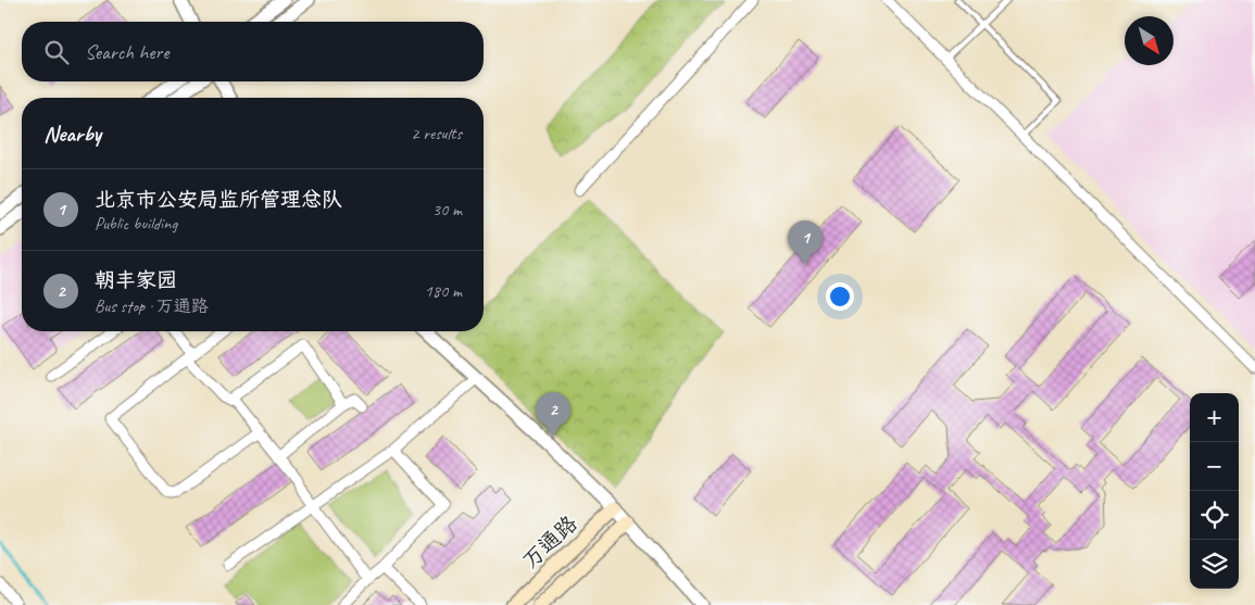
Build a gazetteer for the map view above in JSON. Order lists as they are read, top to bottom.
{
  "streets": {
    "main road": ["万通路"]
  },
  "north": "bottom right",
  "page": {
    "search": "Search here",
    "heading": ["Nearby", "2 results"],
    "list": [
      {
        "mark": "1",
        "name": "北京市公安局监所管理总队",
        "note": "Public building",
        "value": "30 m"
      },
      {
        "mark": "2",
        "name": "朝丰家园",
        "note": "Bus stop · 万通路",
        "value": "180 m"
      }
    ],
    "pins": ["1", "2"],
    "map_buttons": ["+", "−"]
  }
}
